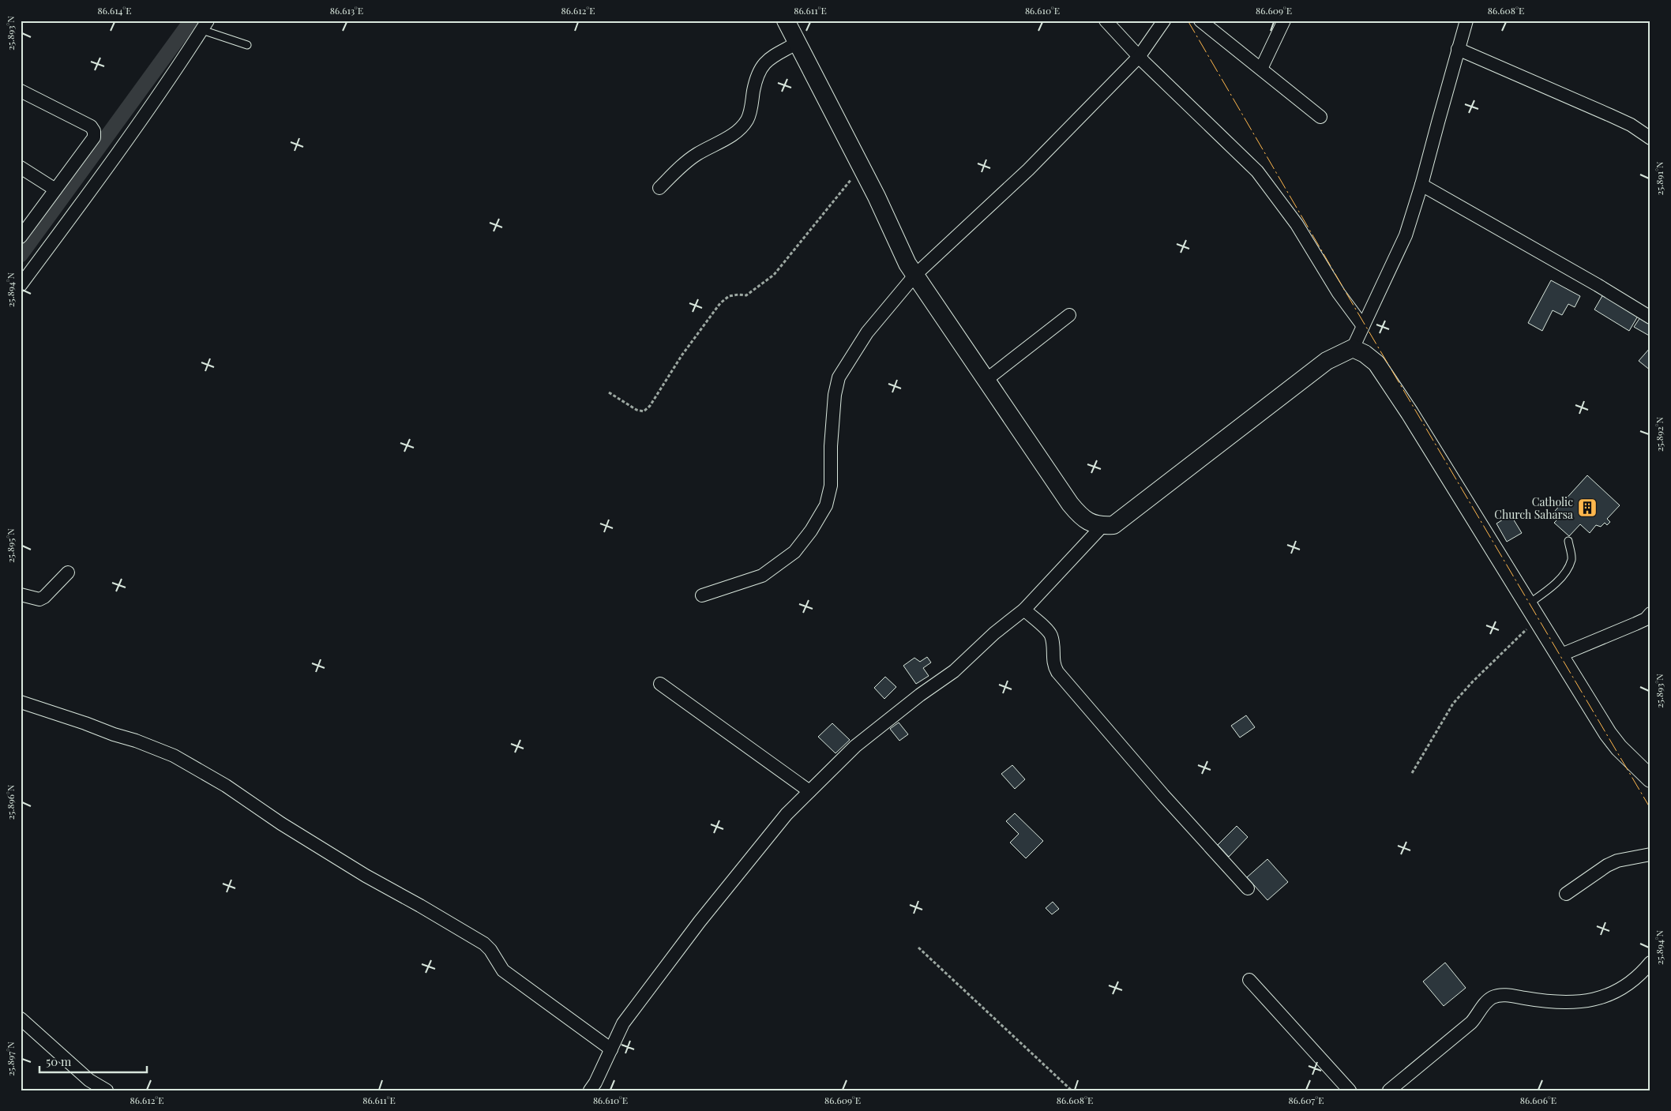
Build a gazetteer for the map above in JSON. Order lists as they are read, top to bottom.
{
  "places": {
    "building": ["Catholic Church Saharsa"]
  },
  "scale_bar": "50 m",
  "coordinates": [
    "86.614°E",
    "86.613°E",
    "86.612°E",
    "86.611°E",
    "86.610°E",
    "86.609°E",
    "86.608°E",
    "25.893°N",
    "25.891°N",
    "25.894°N",
    "25.892°N",
    "25.895°N",
    "25.896°N",
    "25.897°N",
    "86.607°E",
    "86.606°E"
  ]
}
